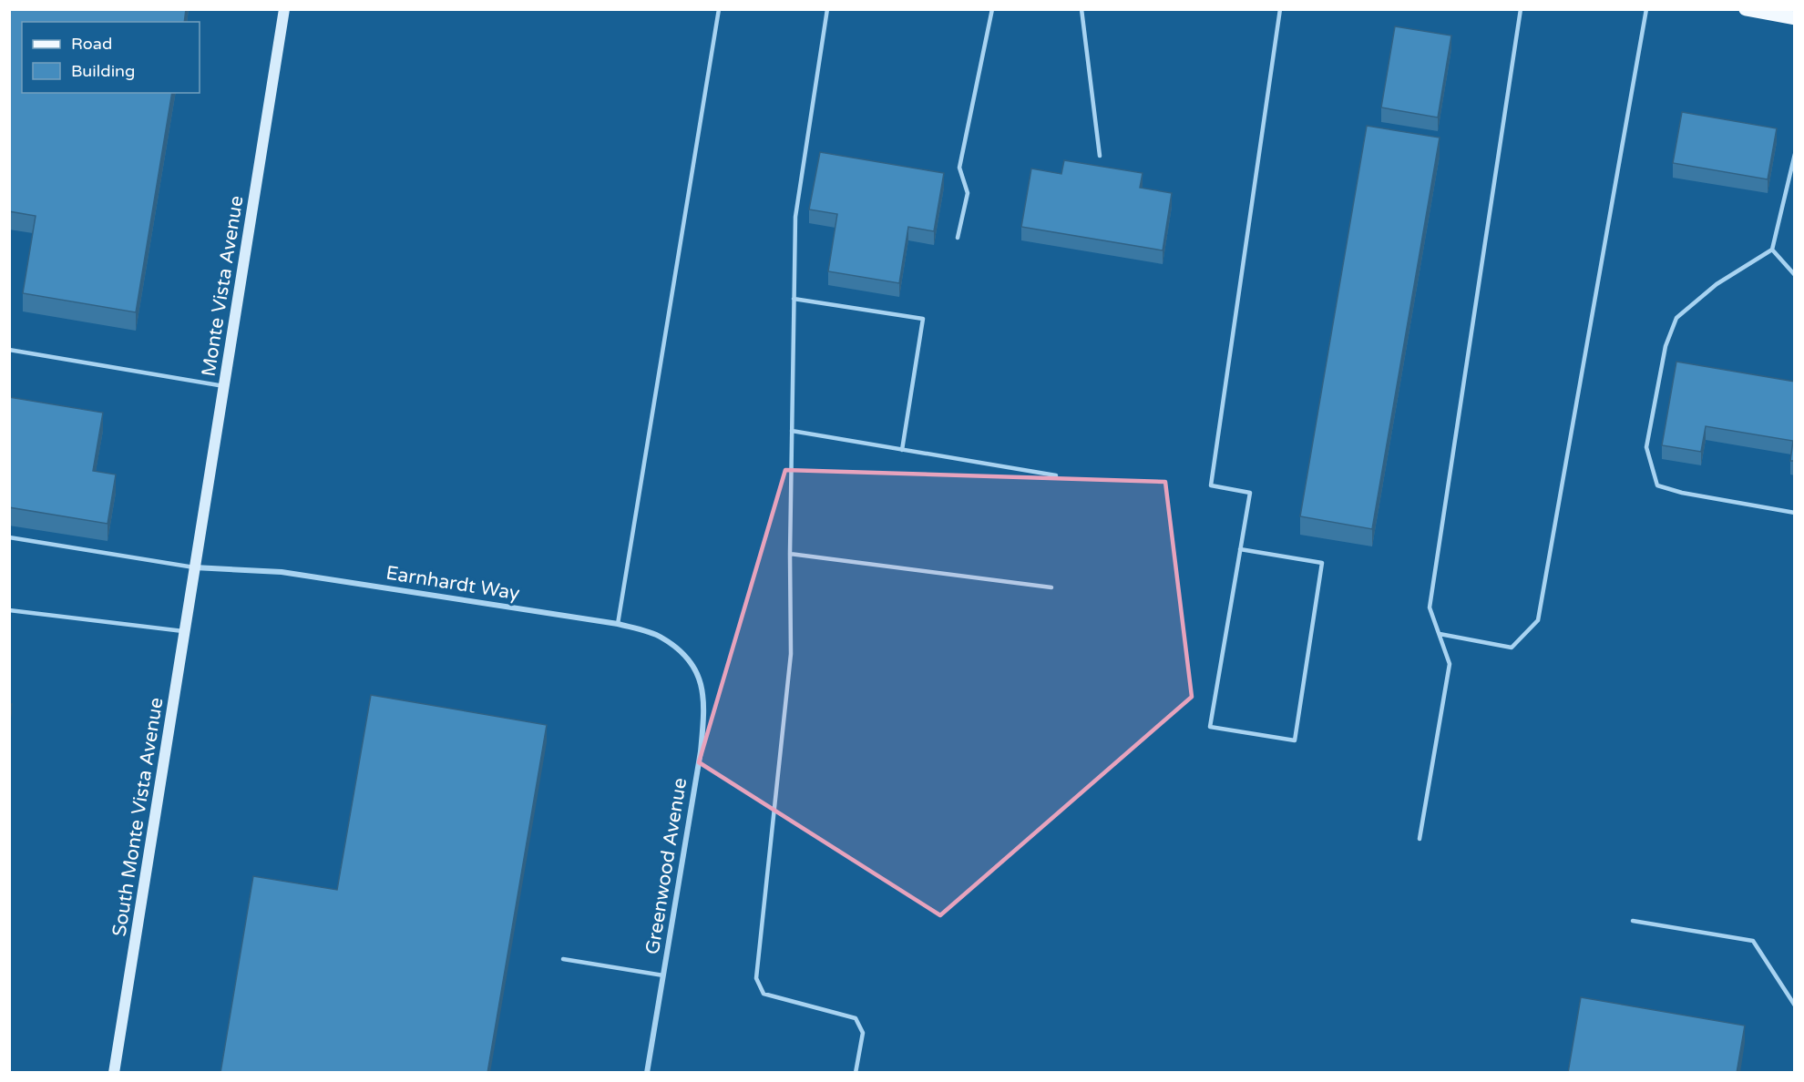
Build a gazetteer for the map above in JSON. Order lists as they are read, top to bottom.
{
  "streets": {
    "main road": ["Monte Vista Avenue", "South Monte Vista Avenue"],
    "street": ["Earnhardt Way", "Greenwood Avenue"]
  },
  "crossings": [
    ["Monte Vista Avenue", "Earnhardt Way"],
    ["Monte Vista Avenue", "South Monte Vista Avenue"],
    ["Earnhardt Way", "South Monte Vista Avenue"],
    ["Earnhardt Way", "Greenwood Avenue"]
  ],
  "legend": ["Road", "Building"]
}
